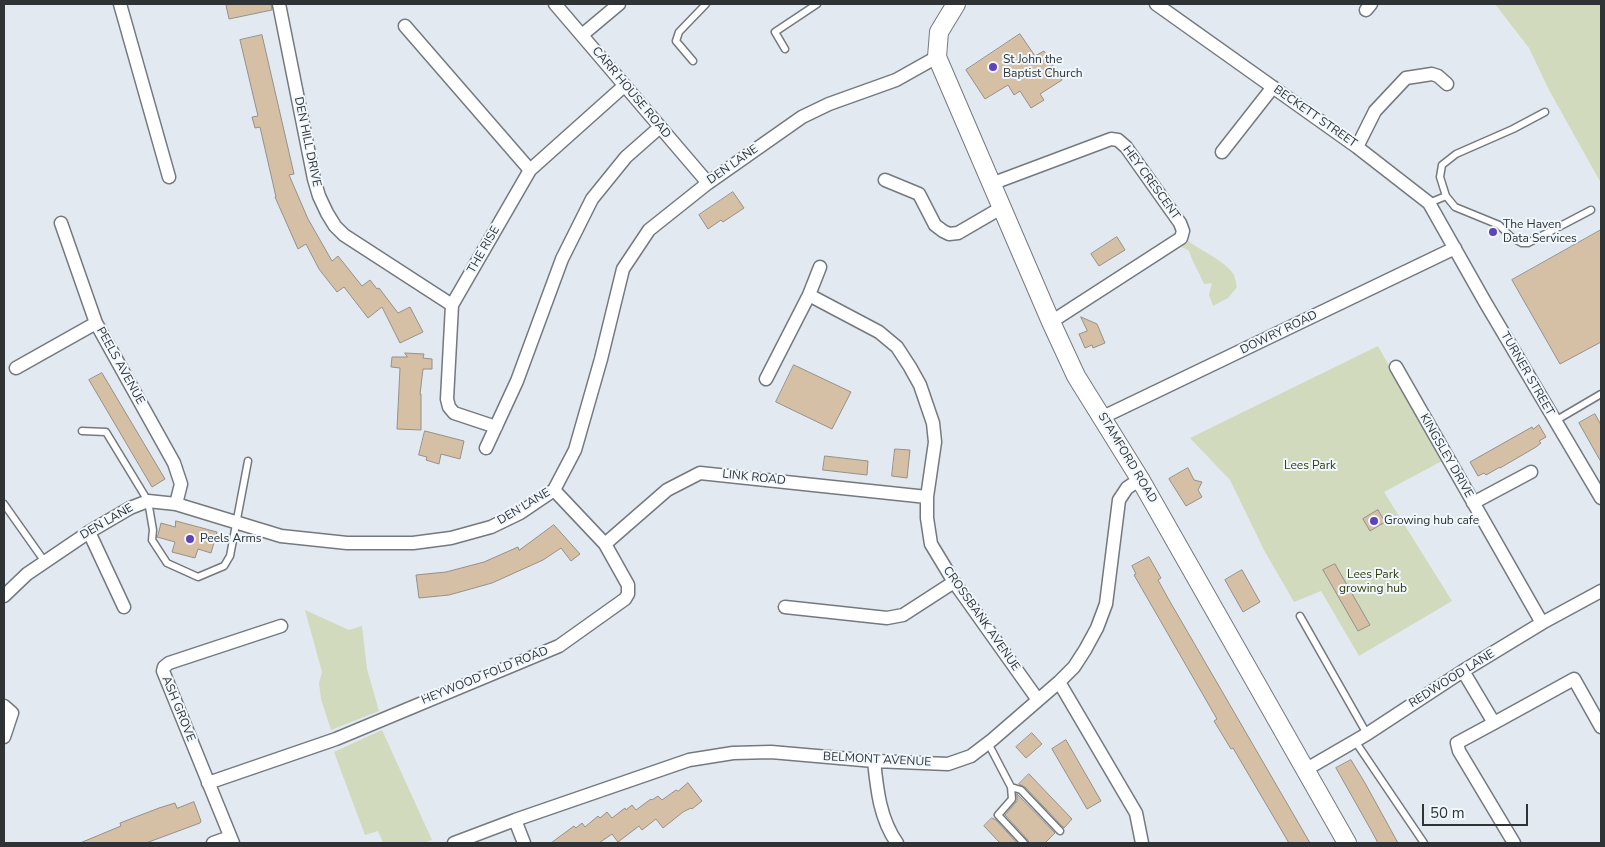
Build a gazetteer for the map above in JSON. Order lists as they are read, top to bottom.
{
  "streets": {
    "street": [
      "CARR HOUSE ROAD",
      "BECKETT STREET",
      "DEN HILL DRIVE",
      "DEN LANE",
      "HEY CRESCENT",
      "THE RISE",
      "DOWRY ROAD",
      "PEELS AVENUE",
      "TURNER STREET",
      "KINGSLEY DRIVE",
      "STAMFORD ROAD",
      "LINK ROAD",
      "CROSSBANK AVENUE",
      "HEYWOOD FOLD ROAD",
      "REDWOOD LANE",
      "ASH GROVE",
      "BELMONT AVENUE"
    ]
  },
  "crossings": [
    ["CARR HOUSE ROAD", "DEN LANE"],
    ["CARR HOUSE ROAD", "THE RISE"],
    ["BECKETT STREET", "DOWRY ROAD"],
    ["BECKETT STREET", "TURNER STREET"],
    ["DEN HILL DRIVE", "THE RISE"],
    ["DEN LANE", "PEELS AVENUE"],
    ["DEN LANE", "STAMFORD ROAD"],
    ["DEN LANE", "HEYWOOD FOLD ROAD"],
    ["HEY CRESCENT", "STAMFORD ROAD"],
    ["DOWRY ROAD", "TURNER STREET"],
    ["DOWRY ROAD", "STAMFORD ROAD"],
    ["KINGSLEY DRIVE", "REDWOOD LANE"],
    ["STAMFORD ROAD", "REDWOOD LANE"],
    ["STAMFORD ROAD", "BELMONT AVENUE"],
    ["LINK ROAD", "CROSSBANK AVENUE"],
    ["LINK ROAD", "HEYWOOD FOLD ROAD"],
    ["CROSSBANK AVENUE", "BELMONT AVENUE"],
    ["HEYWOOD FOLD ROAD", "ASH GROVE"]
  ],
  "parks": ["Lees Park", "Lees Park growing hub"],
  "places": [
    "St John the Baptist Church",
    "The Haven Data Services",
    "Growing hub cafe",
    "Peels Arms"
  ],
  "scale_bar": "50 m"
}
